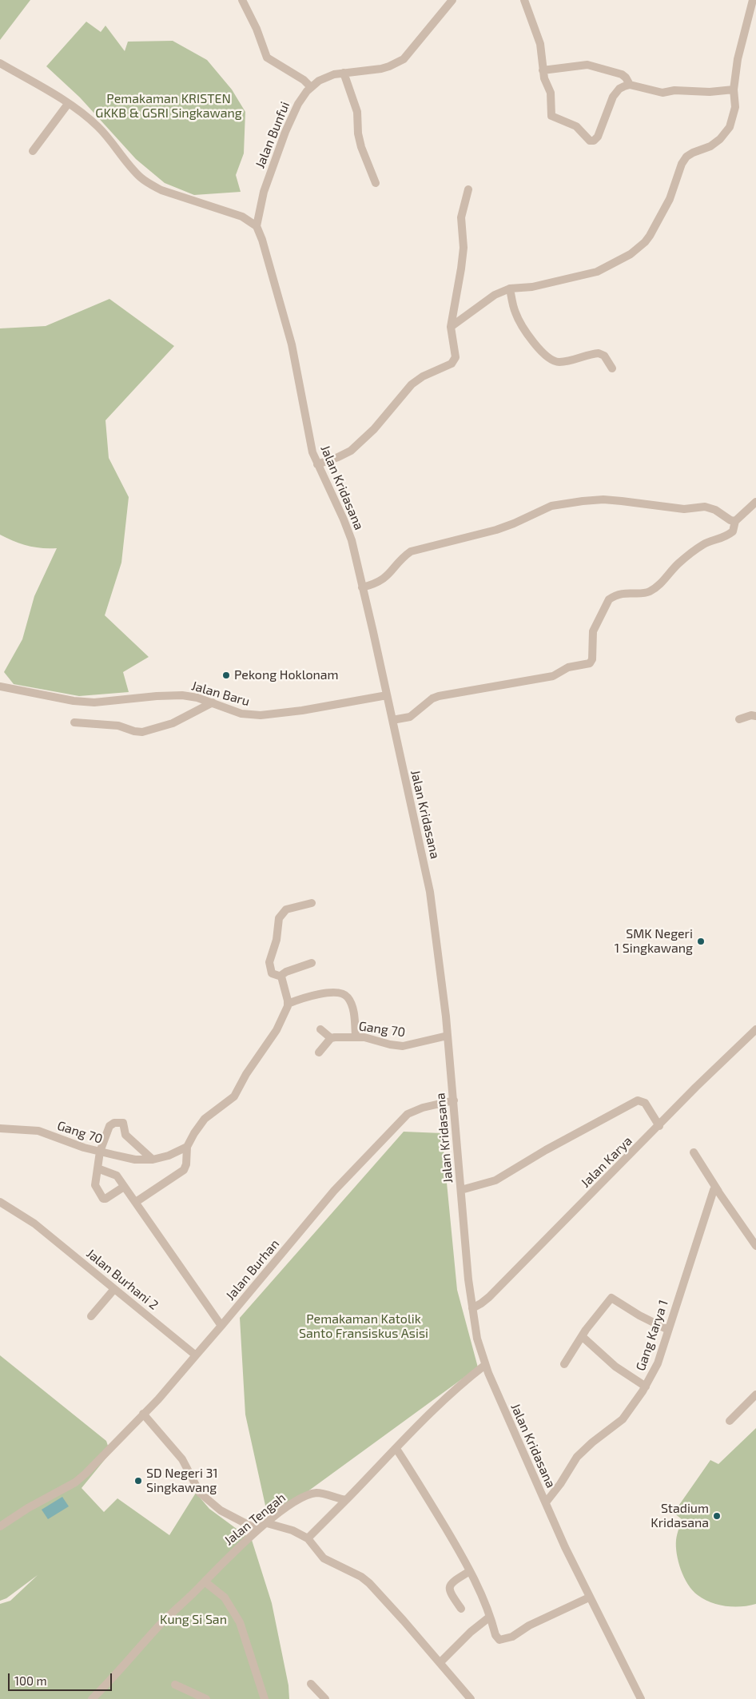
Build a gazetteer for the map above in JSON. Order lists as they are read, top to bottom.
{
  "streets": {
    "street": [
      "Jalan Bunfui",
      "Jalan Kridasana",
      "Jalan Baru",
      "Gang 70",
      "Jalan Karya",
      "Jalan Burhan",
      "Jalan Burhani 2",
      "Gang Karya 1",
      "Jalan Tengah"
    ]
  },
  "crossings": [
    ["Jalan Bunfui", "Jalan Kridasana"],
    ["Jalan Kridasana", "Jalan Baru"],
    ["Jalan Kridasana", "Gang 70"],
    ["Jalan Kridasana", "Jalan Karya"],
    ["Jalan Kridasana", "Jalan Burhan"],
    ["Jalan Kridasana", "Gang Karya 1"]
  ],
  "parks": ["Pemakaman KRISTEN GKKB & GSRI Singkawang", "Pemakaman Katolik Santo Fransiskus Asisi", "Kung Si San"],
  "places": [
    "Pekong Hoklonam",
    "SMK Negeri 1 Singkawang",
    "SD Negeri 31 Singkawang",
    "Stadium Kridasana"
  ],
  "scale_bar": "100 m"
}
